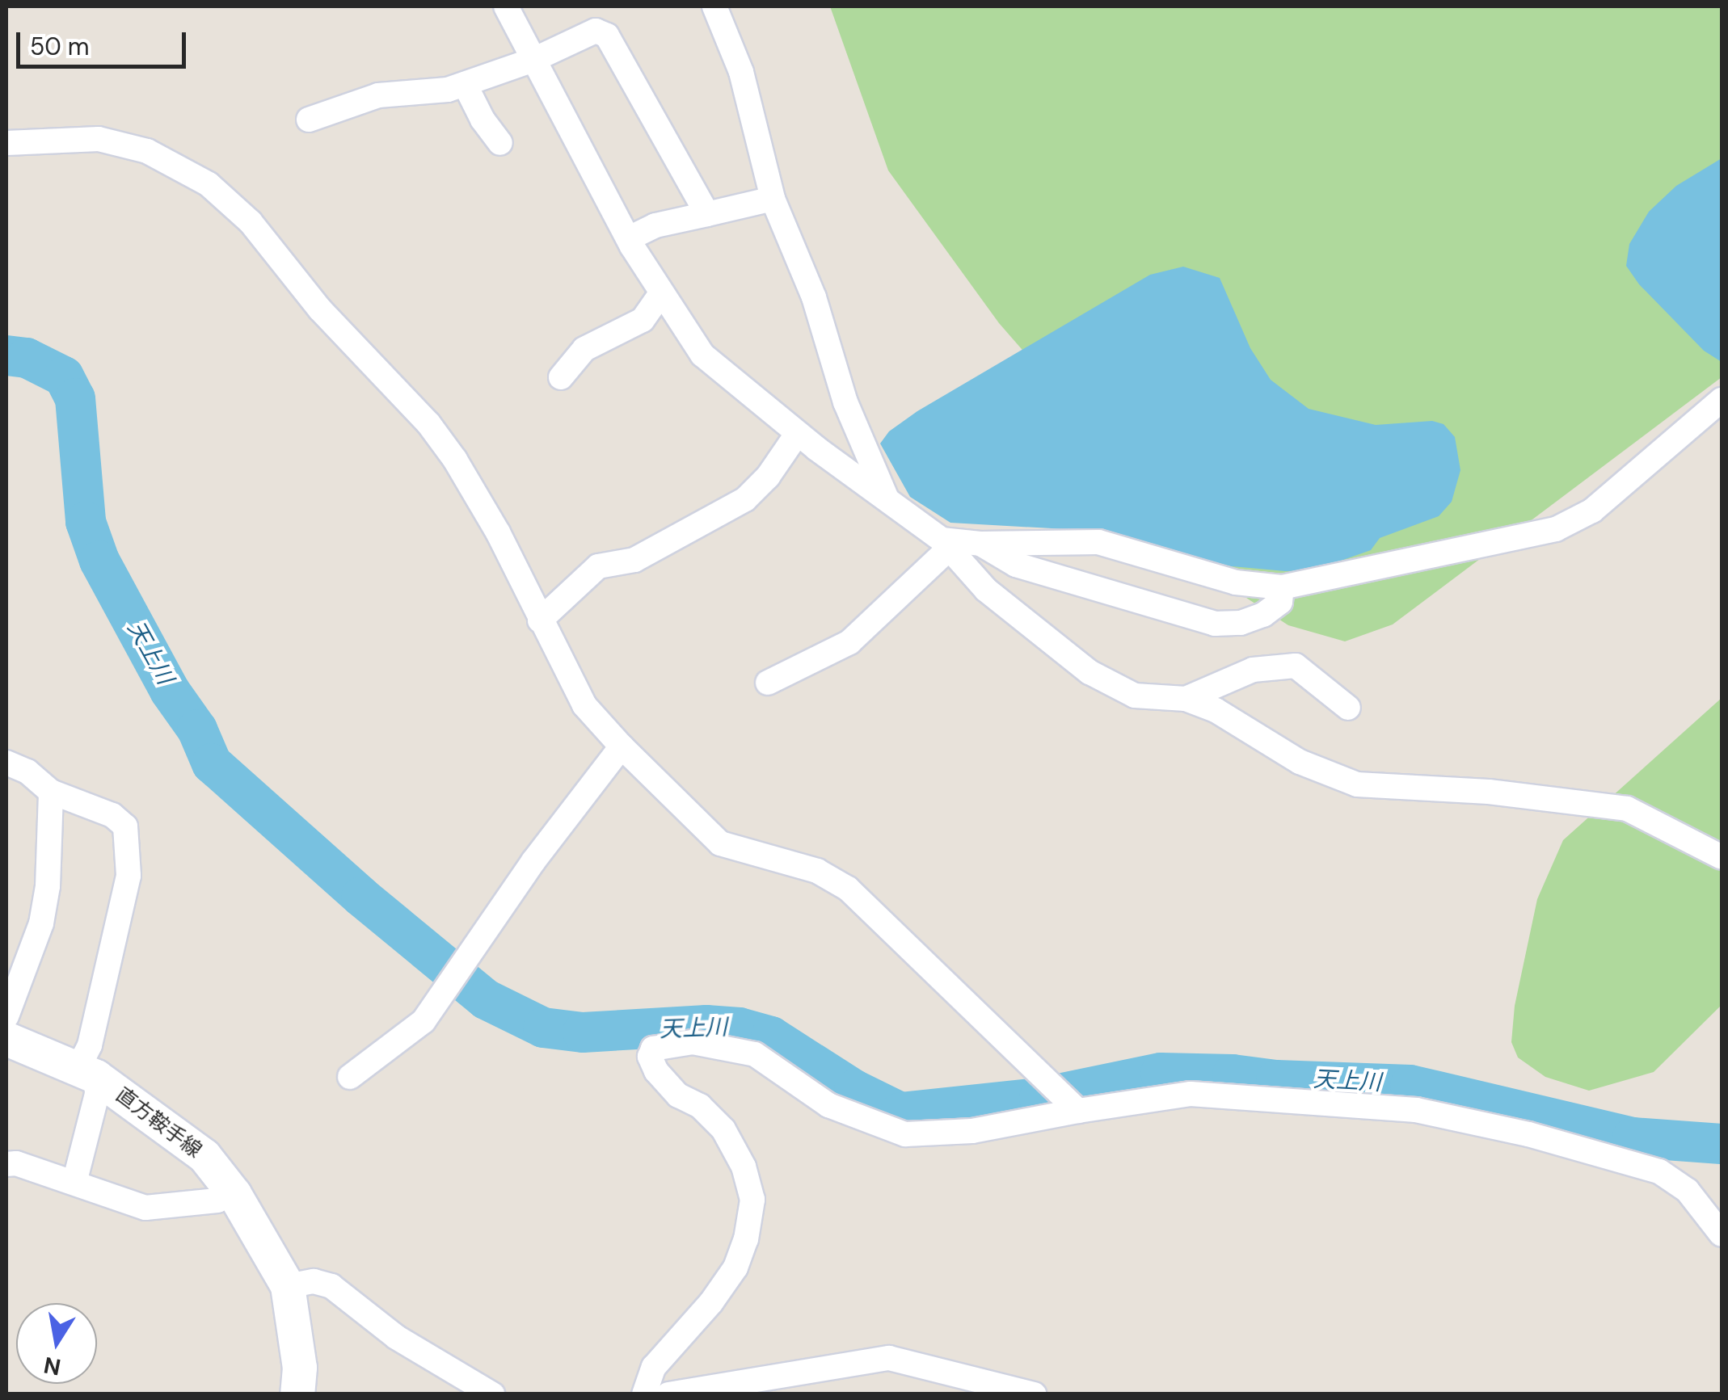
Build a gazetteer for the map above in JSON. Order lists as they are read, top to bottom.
{
  "streets": {
    "main road": ["直方鞍手線"]
  },
  "water": ["天上川"],
  "scale_bar": "50 m",
  "north": "bottom"
}
